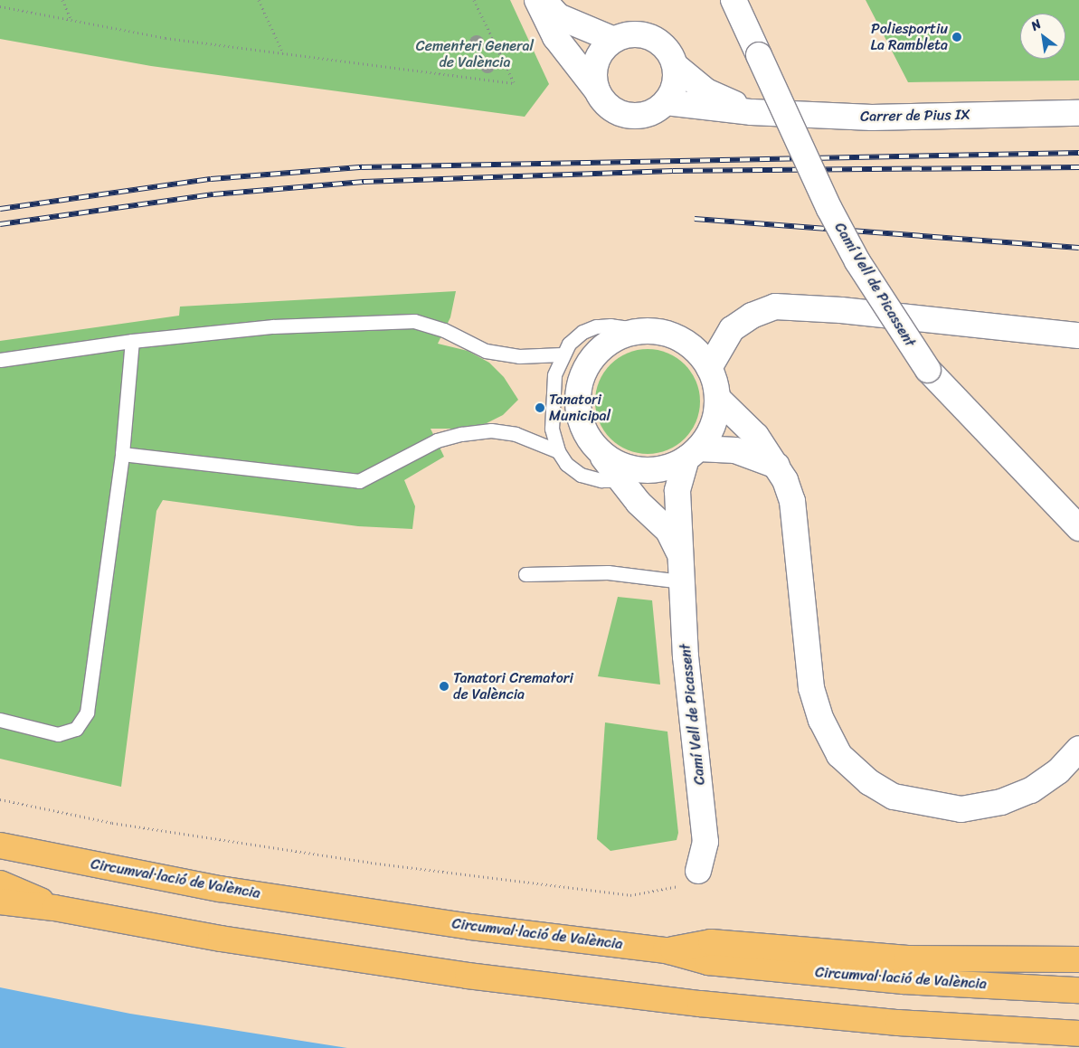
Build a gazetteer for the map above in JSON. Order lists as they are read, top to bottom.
{
  "streets": {
    "highway": ["Circumval·lació de València"],
    "street": ["Carrer de Pius IX", "Camí Vell de Picassent"]
  },
  "parks": ["Cementeri General de València"],
  "places": ["Poliesportiu La Rambleta", "Tanatori Municipal", "Tanatori Crematori de València"],
  "north": "top left"
}
